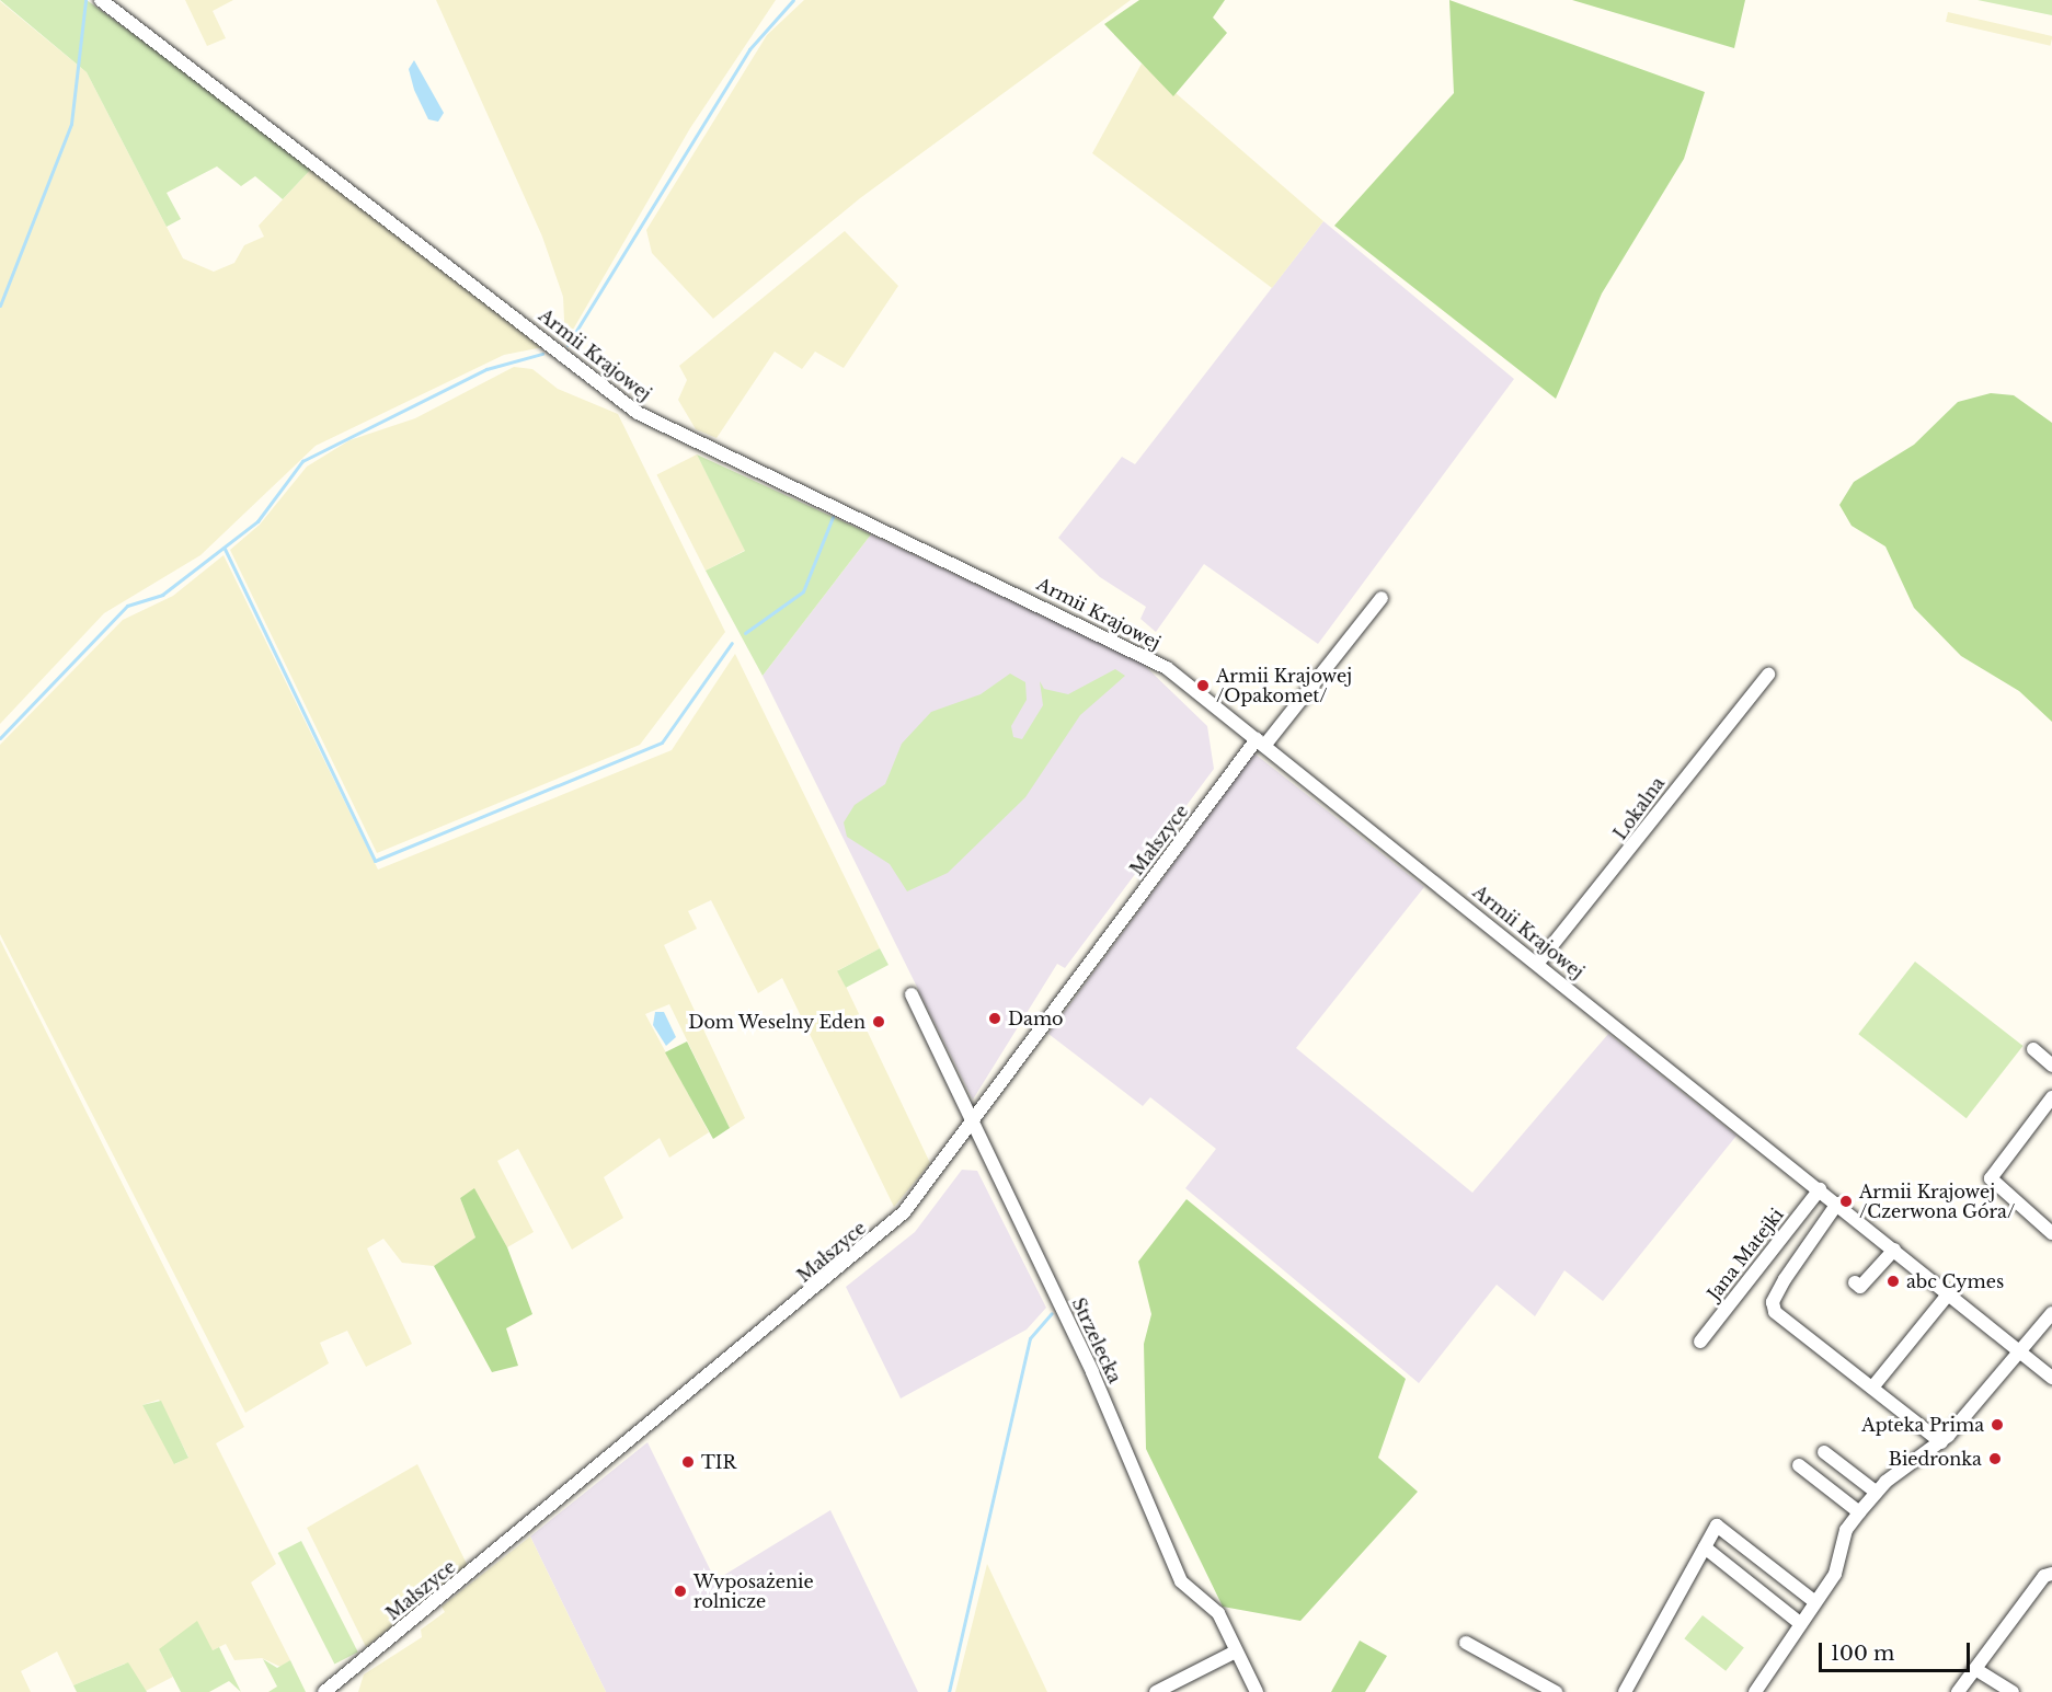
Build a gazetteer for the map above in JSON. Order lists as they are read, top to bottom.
{
  "streets": {
    "street": [
      "Armii Krajowej",
      "Lokalna",
      "Małszyce",
      "Jana Matejki",
      "Strzelecka"
    ]
  },
  "crossings": [
    ["Armii Krajowej", "Lokalna"],
    ["Armii Krajowej", "Małszyce"],
    ["Armii Krajowej", "Jana Matejki"],
    ["Małszyce", "Strzelecka"]
  ],
  "places": [
    "Armii Krajowej /Opakomet/",
    "Damo",
    "Dom Weselny Eden",
    "Armii Krajowej /Czerwona Góra/",
    "abc Cymes",
    "Apteka Prima",
    "Biedronka",
    "TIR",
    "Wyposażenie rolnicze"
  ],
  "scale_bar": "100 m"
}
